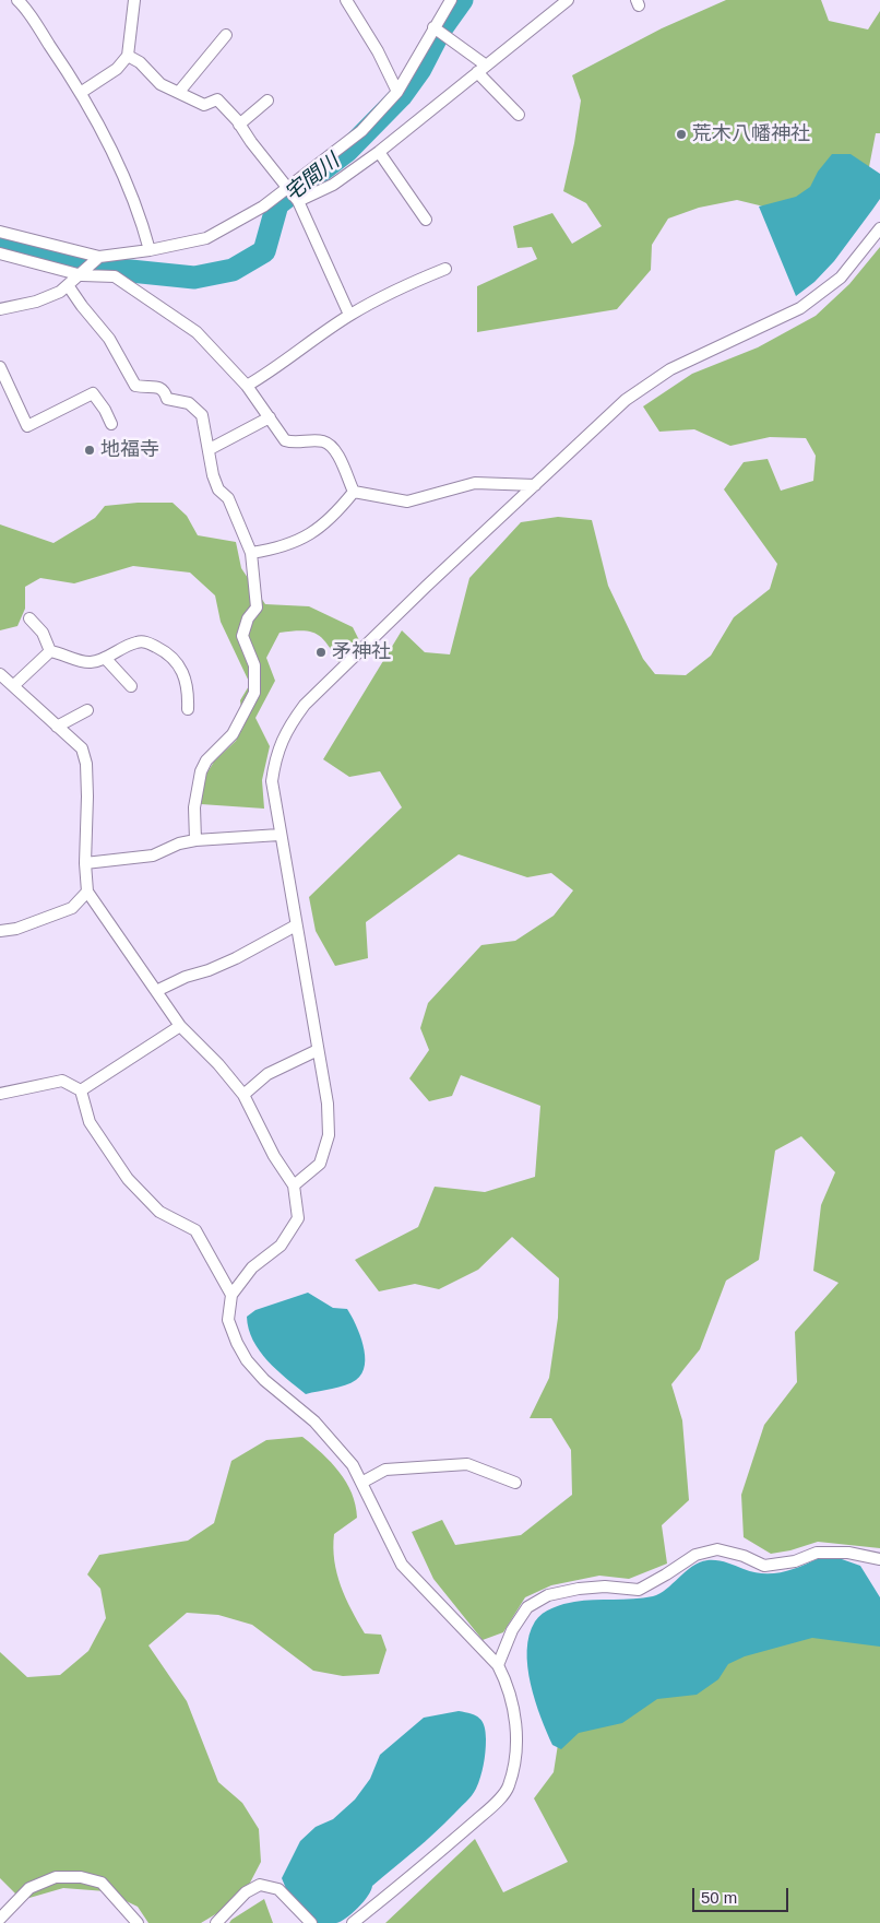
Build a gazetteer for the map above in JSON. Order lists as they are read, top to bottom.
{
  "water": ["宅間川"],
  "places": ["荒木八幡神社", "地福寺", "矛神社"],
  "scale_bar": "50 m"
}
